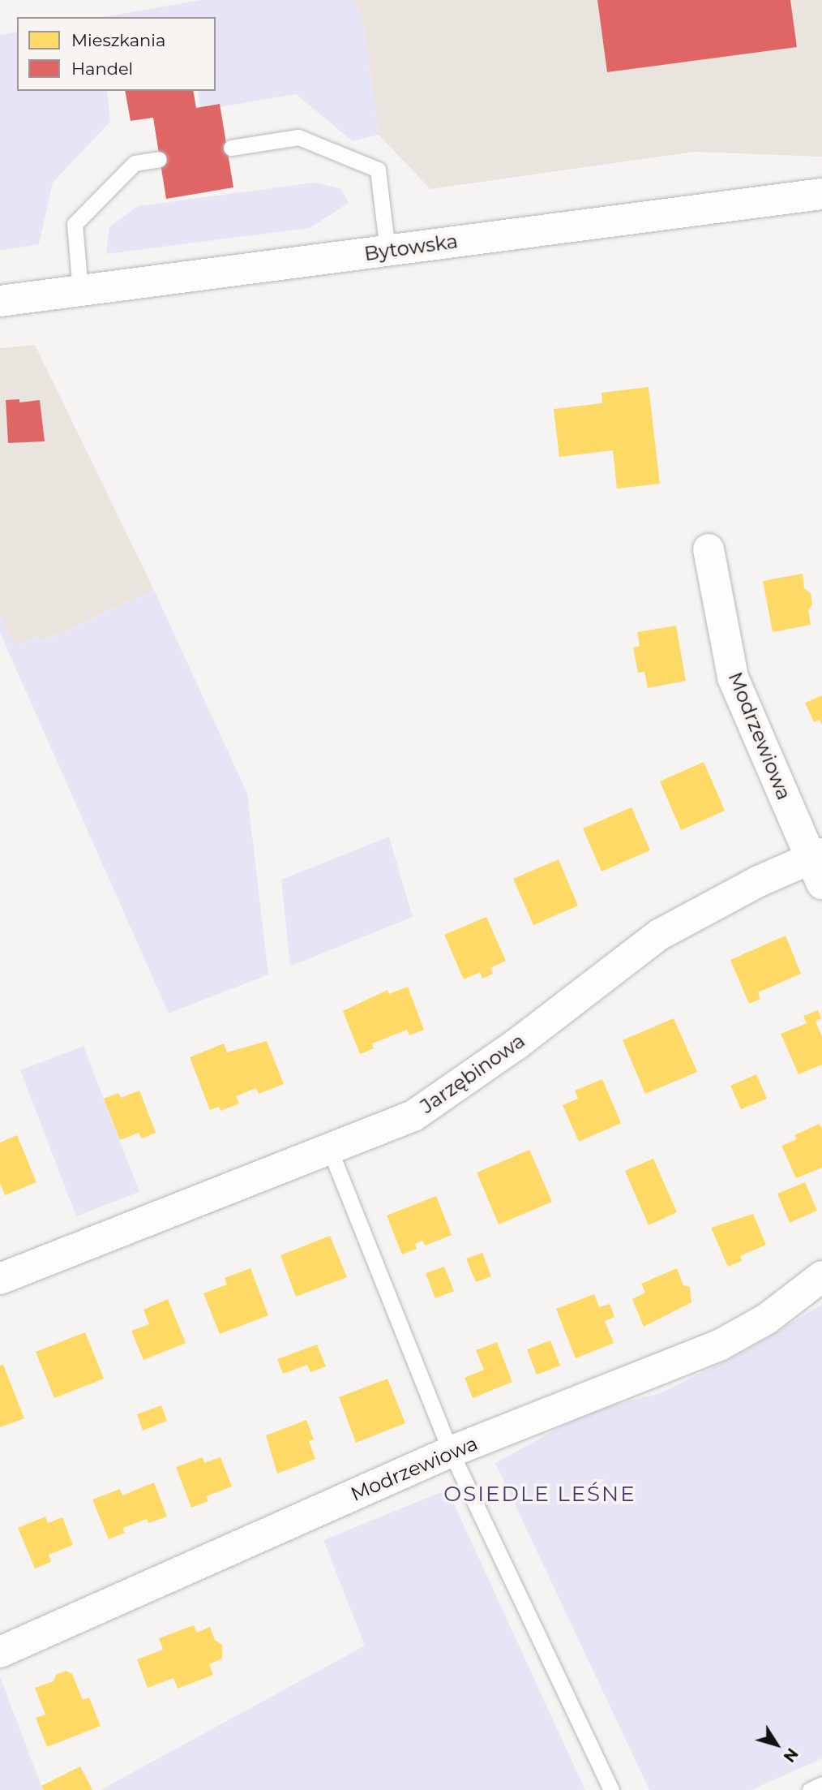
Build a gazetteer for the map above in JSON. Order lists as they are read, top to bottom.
{
  "streets": {
    "street": ["Bytowska", "Modrzewiowa", "Jarzębinowa"]
  },
  "crossings": [
    ["Modrzewiowa", "Jarzębinowa"]
  ],
  "districts": ["OSIEDLE LEŚNE"],
  "legend": ["Mieszkania", "Handel"],
  "north": "bottom right"
}
